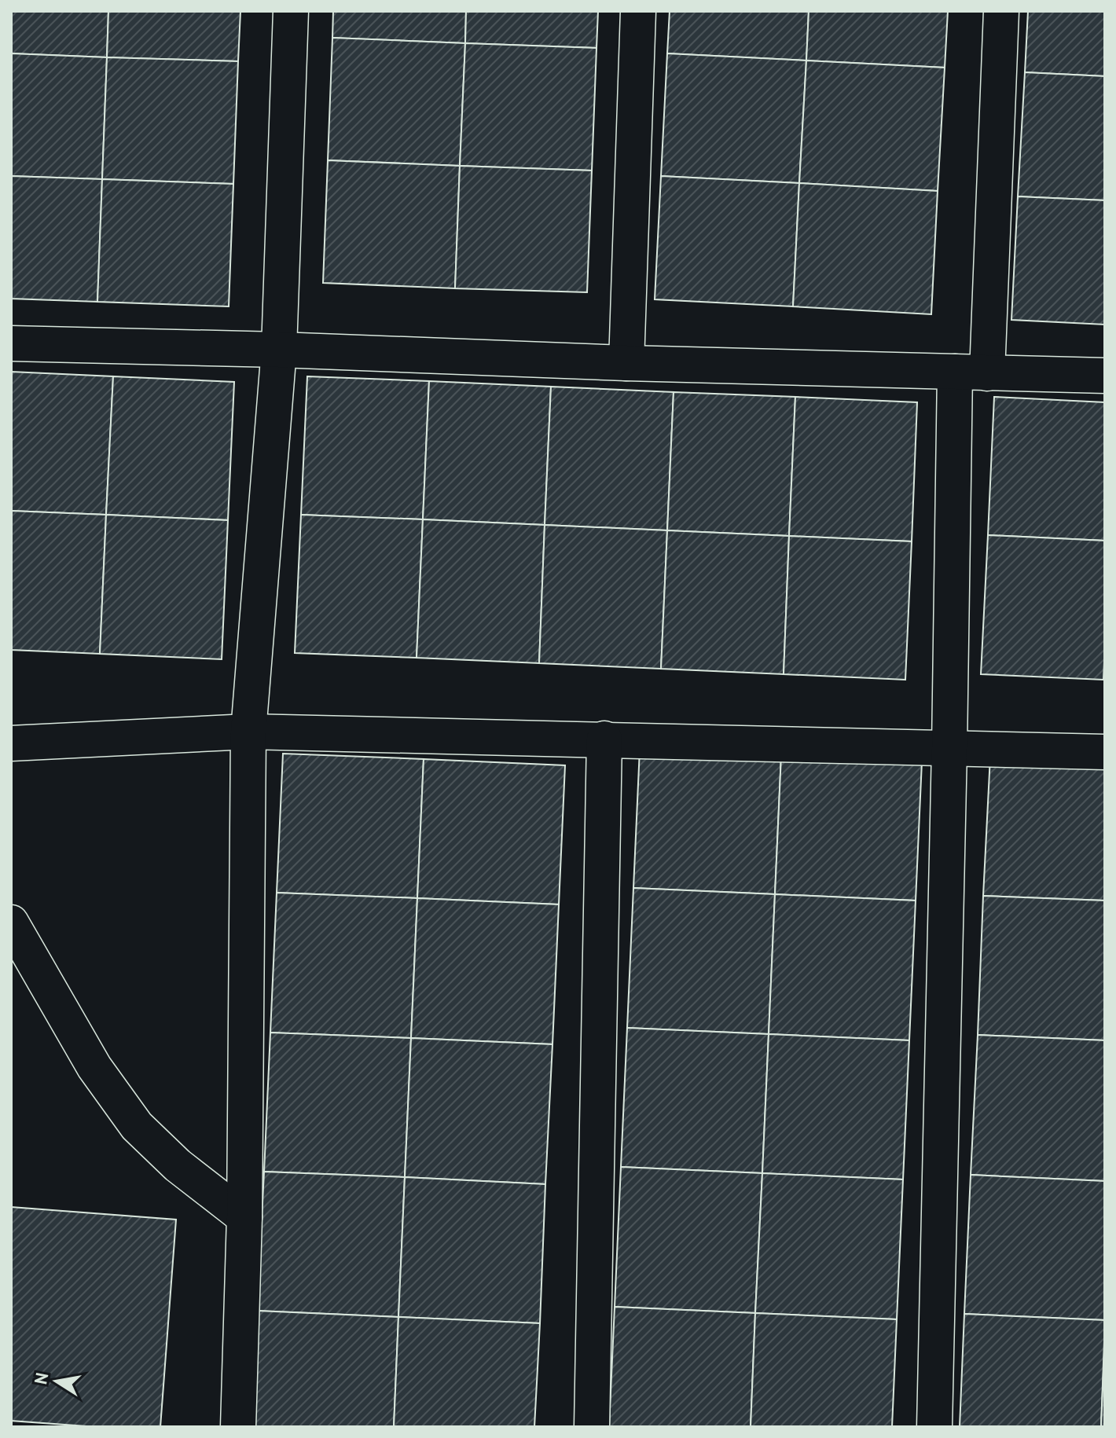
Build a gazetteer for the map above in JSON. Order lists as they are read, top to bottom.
{
  "north": "left"
}
